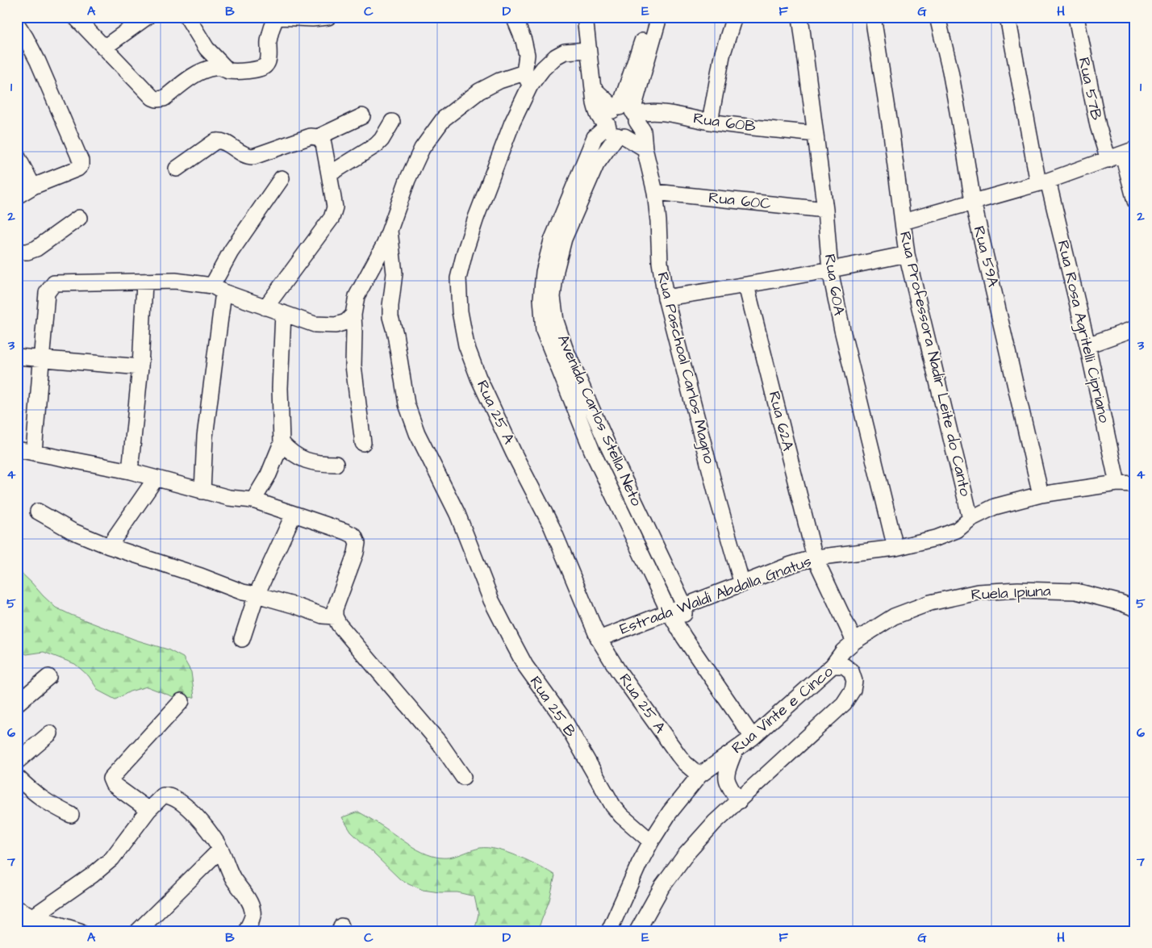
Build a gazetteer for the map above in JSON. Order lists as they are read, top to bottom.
{
  "streets": {
    "street": [
      "Rua 57B",
      "Rua 60B",
      "Rua 60C",
      "Rua 59A",
      "Rua 60A",
      "Rua Rosa Agritelli Cipriano",
      "Rua Professora Nadir Leite do Canto",
      "Rua Paschoal Carlos Magno",
      "Rua 25 A",
      "Avenida Carlos Stella Neto",
      "Rua 62A",
      "Ruela Ipiuna",
      "Estrada Waldi Abdalla Gnatus",
      "Rua 25 B",
      "Rua Vinte e Cinco"
    ]
  },
  "crossings": [
    ["Rua 60B", "Rua 60A"],
    ["Rua 60B", "Rua Paschoal Carlos Magno"],
    ["Rua 60B", "Avenida Carlos Stella Neto"],
    ["Rua 60C", "Rua 60A"],
    ["Rua 60C", "Rua Paschoal Carlos Magno"],
    ["Rua 59A", "Estrada Waldi Abdalla Gnatus"],
    ["Rua 60A", "Estrada Waldi Abdalla Gnatus"],
    ["Rua Rosa Agritelli Cipriano", "Estrada Waldi Abdalla Gnatus"],
    ["Rua Professora Nadir Leite do Canto", "Estrada Waldi Abdalla Gnatus"],
    ["Rua Paschoal Carlos Magno", "Avenida Carlos Stella Neto"],
    ["Rua Paschoal Carlos Magno", "Estrada Waldi Abdalla Gnatus"],
    ["Rua 25 A", "Estrada Waldi Abdalla Gnatus"],
    ["Rua 25 A", "Rua Vinte e Cinco"],
    ["Avenida Carlos Stella Neto", "Estrada Waldi Abdalla Gnatus"],
    ["Rua 62A", "Ruela Ipiuna"],
    ["Rua 62A", "Estrada Waldi Abdalla Gnatus"],
    ["Ruela Ipiuna", "Rua Vinte e Cinco"],
    ["Rua 25 B", "Rua Vinte e Cinco"]
  ],
  "grid": {
    "columns": [
      "A",
      "B",
      "C",
      "D",
      "E",
      "F",
      "G",
      "H"
    ],
    "rows": [
      "1",
      "2",
      "3",
      "4",
      "5",
      "6",
      "7"
    ]
  }
}
